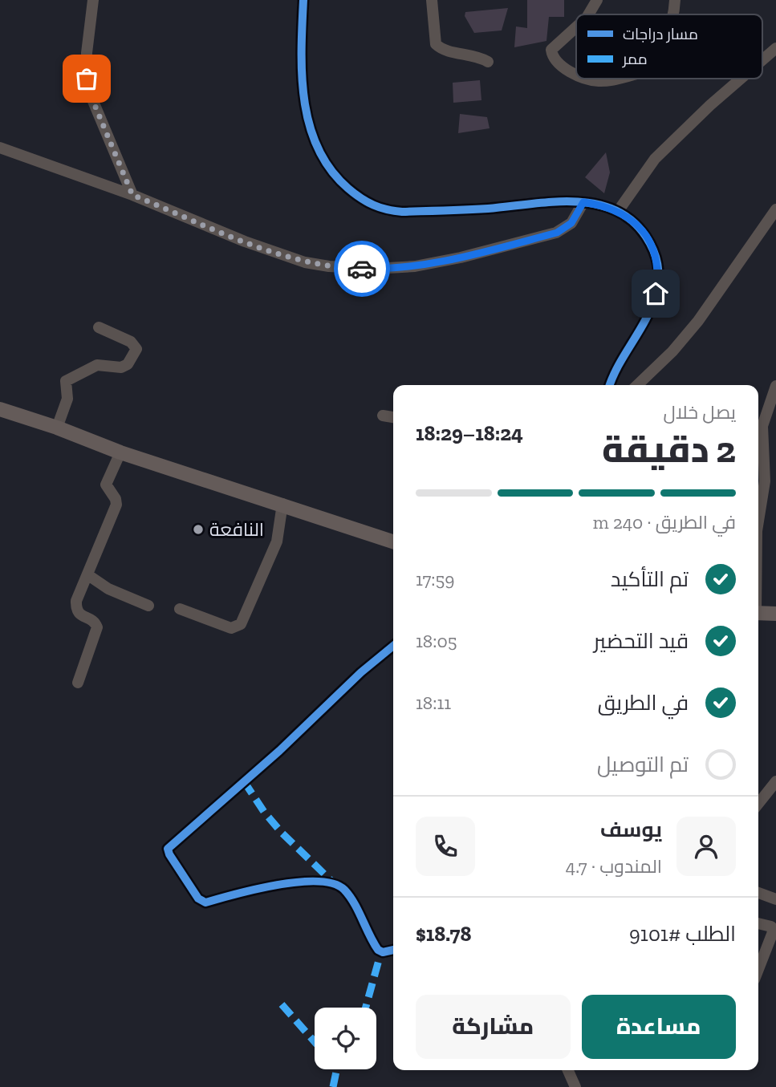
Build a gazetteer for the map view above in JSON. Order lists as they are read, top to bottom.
{
  "places": ["النافعة"],
  "legend": ["مسار دراجات", "ممر"],
  "page": {
    "heading": ["2 دقيقة", "يصل خلال", "18:24–18:29"],
    "panel": [
      "يوسف",
      "المندوب · 4.7",
      "الطلب #9101",
      "$18.78"
    ],
    "bar": "في الطريق · 240 m",
    "list": [
      ["تم التأكيد", "17:59"],
      ["قيد التحضير", "18:05"],
      ["في الطريق", "18:11"],
      "تم التوصيل"
    ],
    "buttons": ["مساعدة", "مشاركة"]
  }
}
